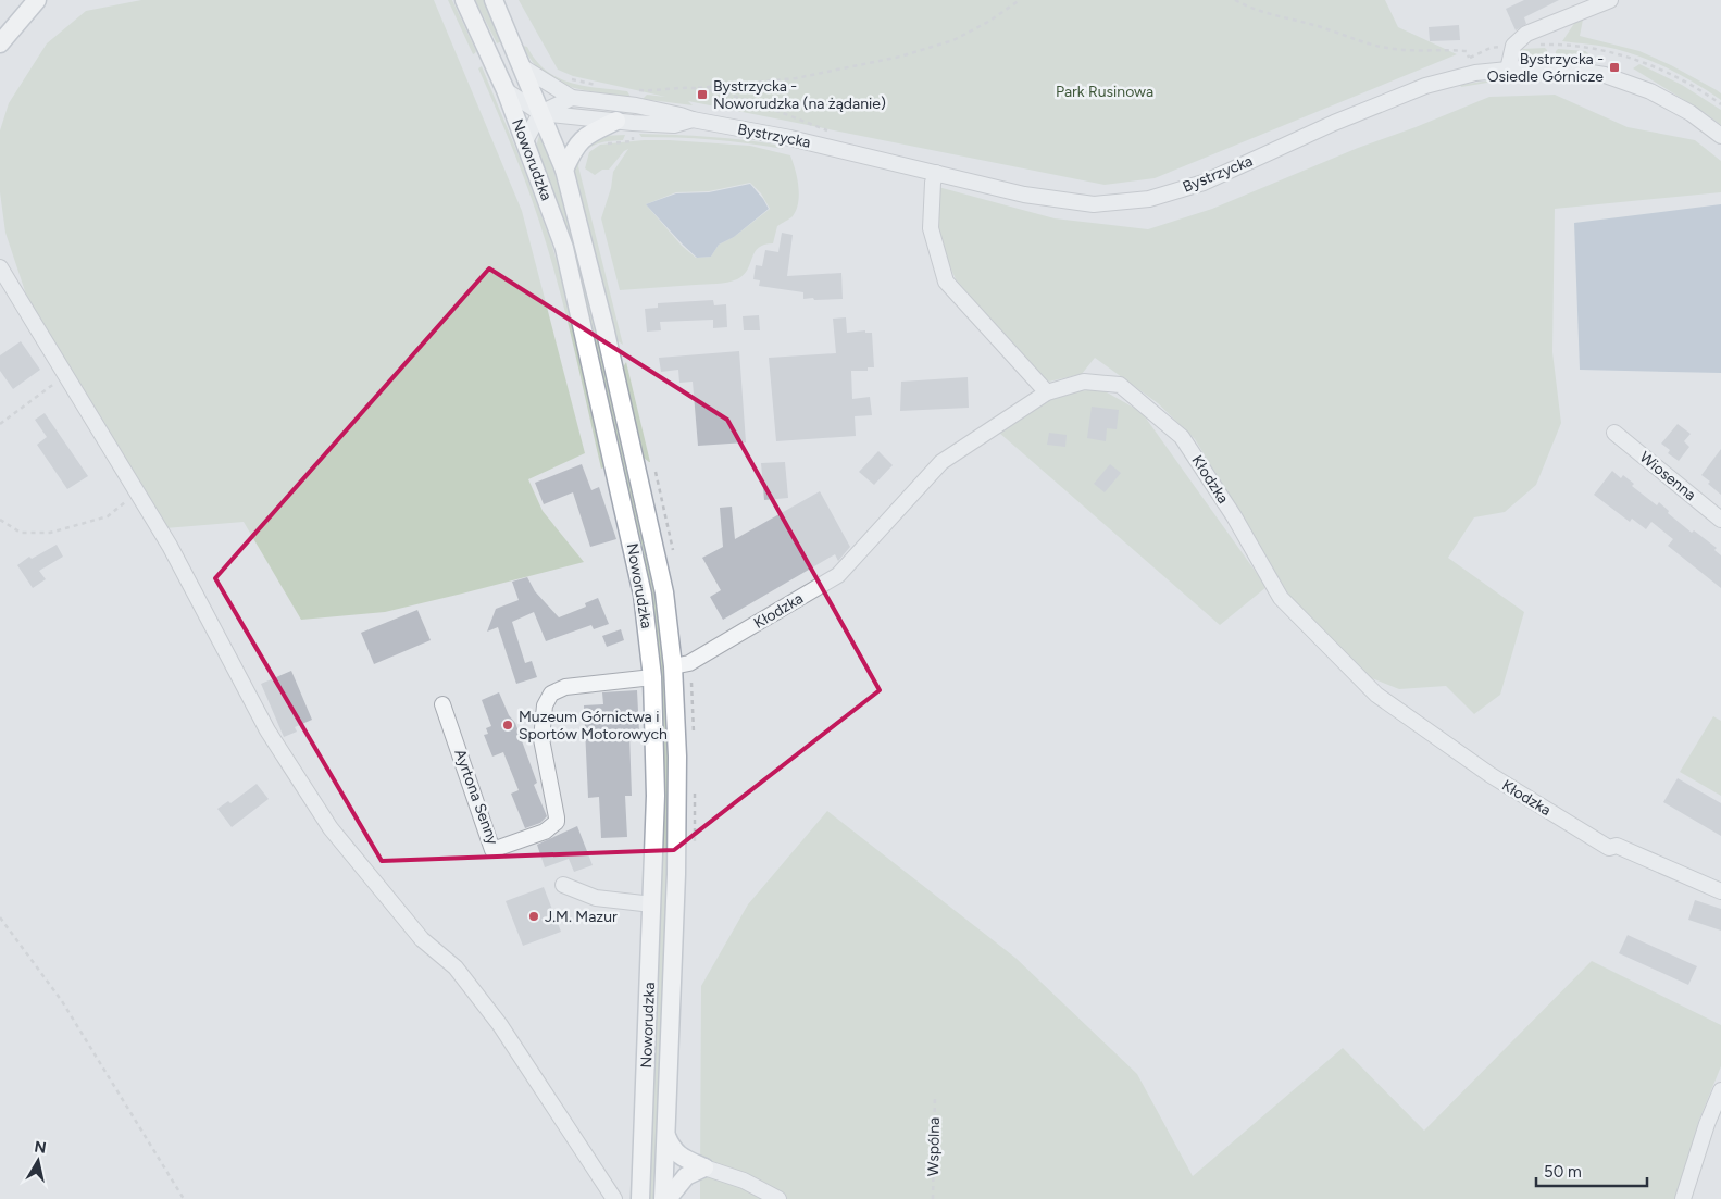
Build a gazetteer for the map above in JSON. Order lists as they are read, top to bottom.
{
  "streets": {
    "main road": ["Noworudzka"],
    "street": [
      "Bystrzycka",
      "Wiosenna",
      "Kłodzka",
      "Ayrtona Senny"
    ],
    "path": ["Wspólna"]
  },
  "crossings": [
    ["Bystrzycka", "Noworudzka"],
    ["Noworudzka", "Kłodzka"],
    ["Noworudzka", "Ayrtona Senny"]
  ],
  "parks": ["Park Rusinowa"],
  "places": {
    "transit": ["Bystrzycka - Osiedle Górnicze", "Bystrzycka - Noworudzka (na żądanie)"],
    "other": ["Muzeum Górnictwa i Sportów Motorowych", "J.M. Mazur"]
  },
  "scale_bar": "50 m",
  "north": "top"
}
